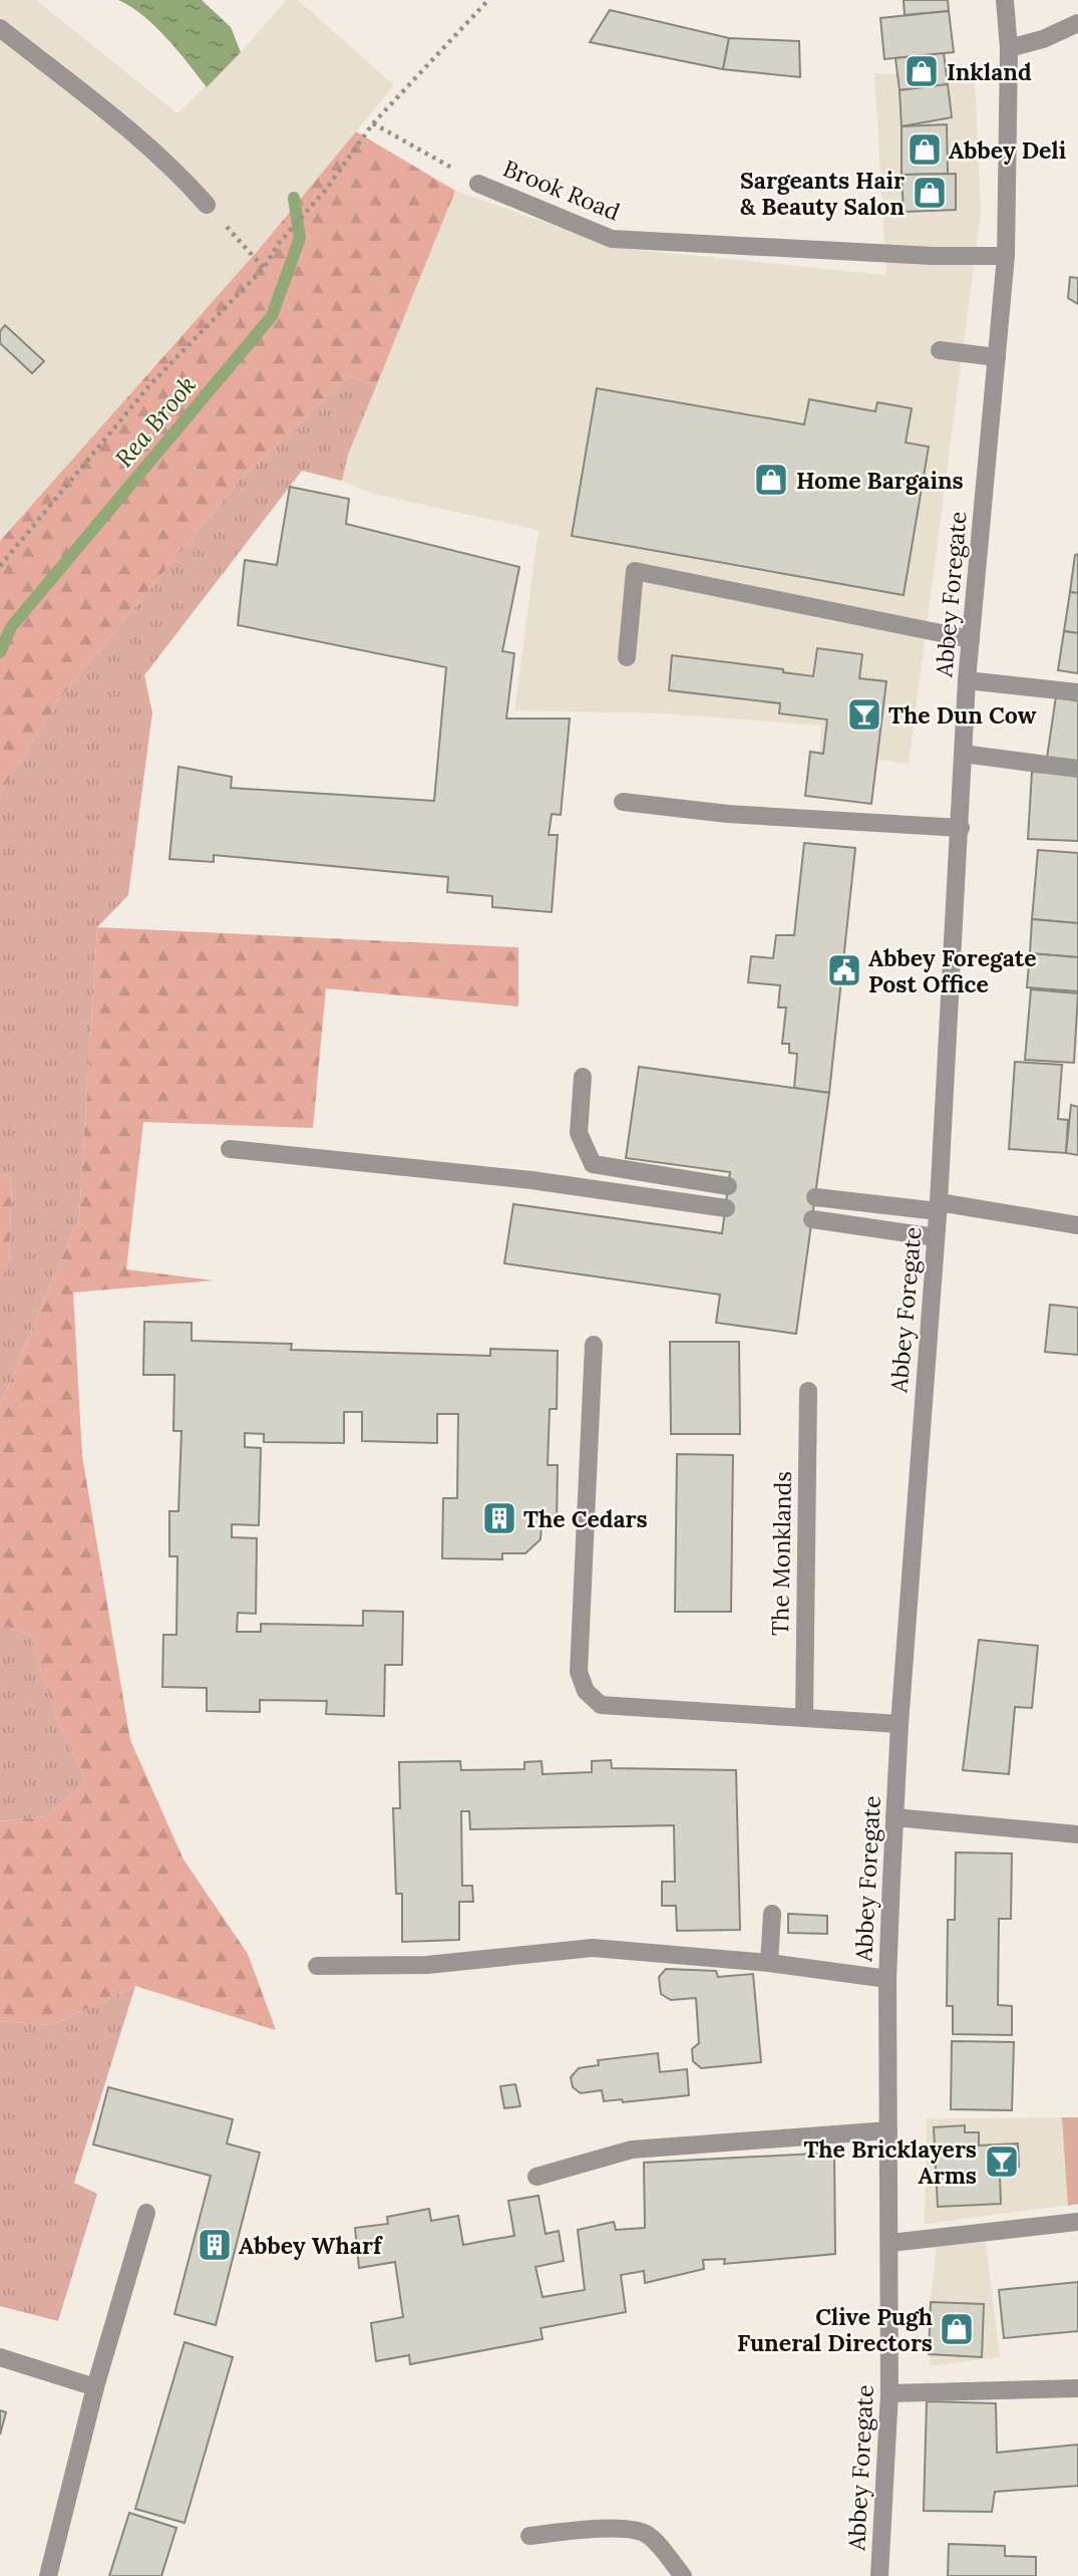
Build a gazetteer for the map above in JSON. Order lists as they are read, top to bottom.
{
  "streets": {
    "street": ["Brook Road", "Abbey Foregate", "The Monklands"]
  },
  "crossings": [
    ["Brook Road", "Abbey Foregate"]
  ],
  "water": ["Rea Brook"],
  "places": {
    "shop": [
      "Inkland",
      "Abbey Deli",
      "Sargeants Hair & Beauty Salon",
      "Home Bargains",
      "Clive Pugh Funeral Directors"
    ],
    "bar": ["The Dun Cow", "The Bricklayers Arms"],
    "public building": ["Abbey Foregate Post Office"],
    "building": ["The Cedars", "Abbey Wharf"]
  }
}
